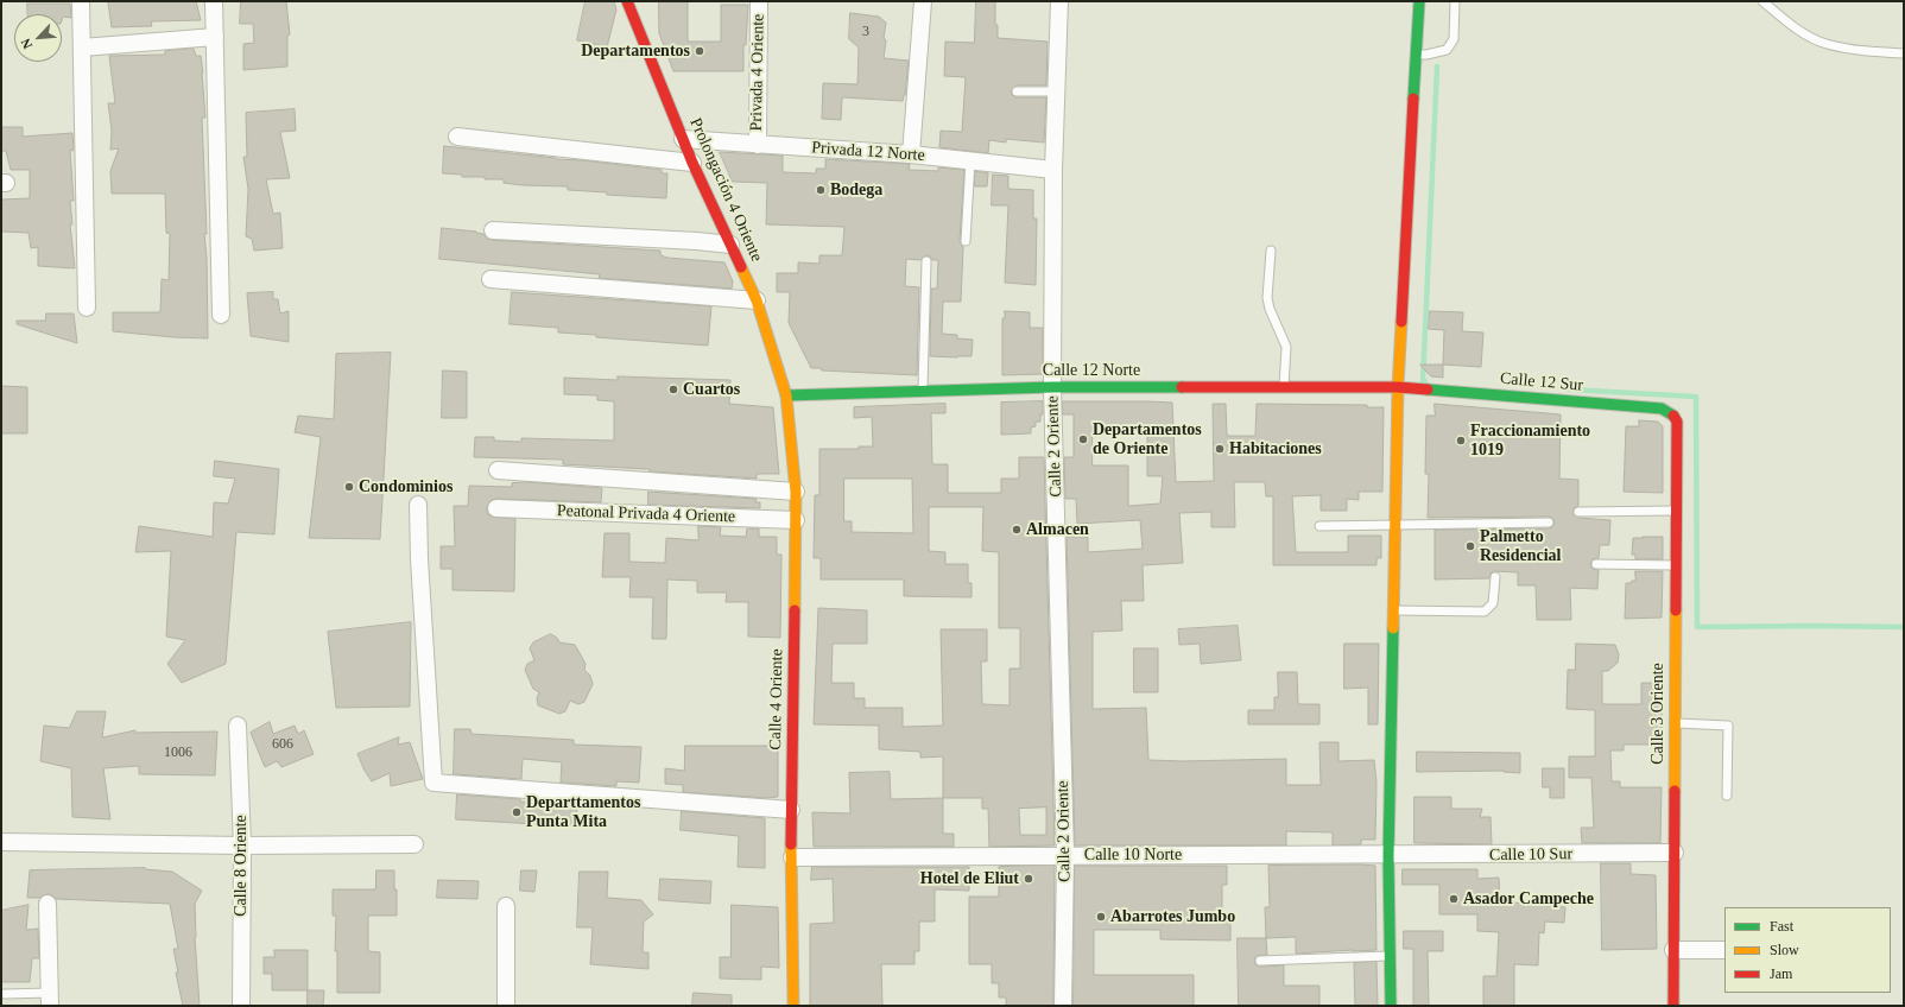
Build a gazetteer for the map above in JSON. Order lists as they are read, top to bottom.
{
  "streets": {
    "street": [
      "Privada 4 Oriente",
      "Privada 12 Norte",
      "Prolongación 4 Oriente",
      "Calle 12 Norte",
      "Calle 12 Sur",
      "Calle 2 Oriente",
      "Peatonal Privada 4 Oriente",
      "Calle 4 Oriente",
      "Calle 3 Oriente",
      "Calle 10 Norte",
      "Calle 10 Sur",
      "Calle 8 Oriente"
    ]
  },
  "crossings": [
    ["Privada 4 Oriente", "Privada 12 Norte"],
    ["Privada 12 Norte", "Prolongación 4 Oriente"],
    ["Privada 12 Norte", "Calle 2 Oriente"],
    ["Prolongación 4 Oriente", "Calle 12 Norte"],
    ["Prolongación 4 Oriente", "Calle 4 Oriente"],
    ["Calle 12 Norte", "Calle 12 Sur"],
    ["Calle 12 Norte", "Calle 2 Oriente"],
    ["Calle 12 Norte", "Calle 4 Oriente"],
    ["Calle 12 Sur", "Calle 3 Oriente"],
    ["Calle 2 Oriente", "Calle 10 Norte"],
    ["Peatonal Privada 4 Oriente", "Calle 4 Oriente"],
    ["Calle 4 Oriente", "Calle 10 Norte"],
    ["Calle 3 Oriente", "Calle 10 Sur"],
    ["Calle 10 Norte", "Calle 10 Sur"]
  ],
  "places": [
    "Departamentos",
    "Bodega",
    "Cuartos",
    "Departamentos de Oriente",
    "Fraccionamiento 1019",
    "Habitaciones",
    "Condominios",
    "Almacen",
    "Palmetto Residencial",
    "Departtamentos Punta Mita",
    "Hotel de Eliut",
    "Asador Campeche",
    "Abarrotes Jumbo"
  ],
  "house_numbers": ["3", "606", "1006"],
  "legend": ["Fast", "Slow", "Jam"],
  "north": "bottom left"
}
